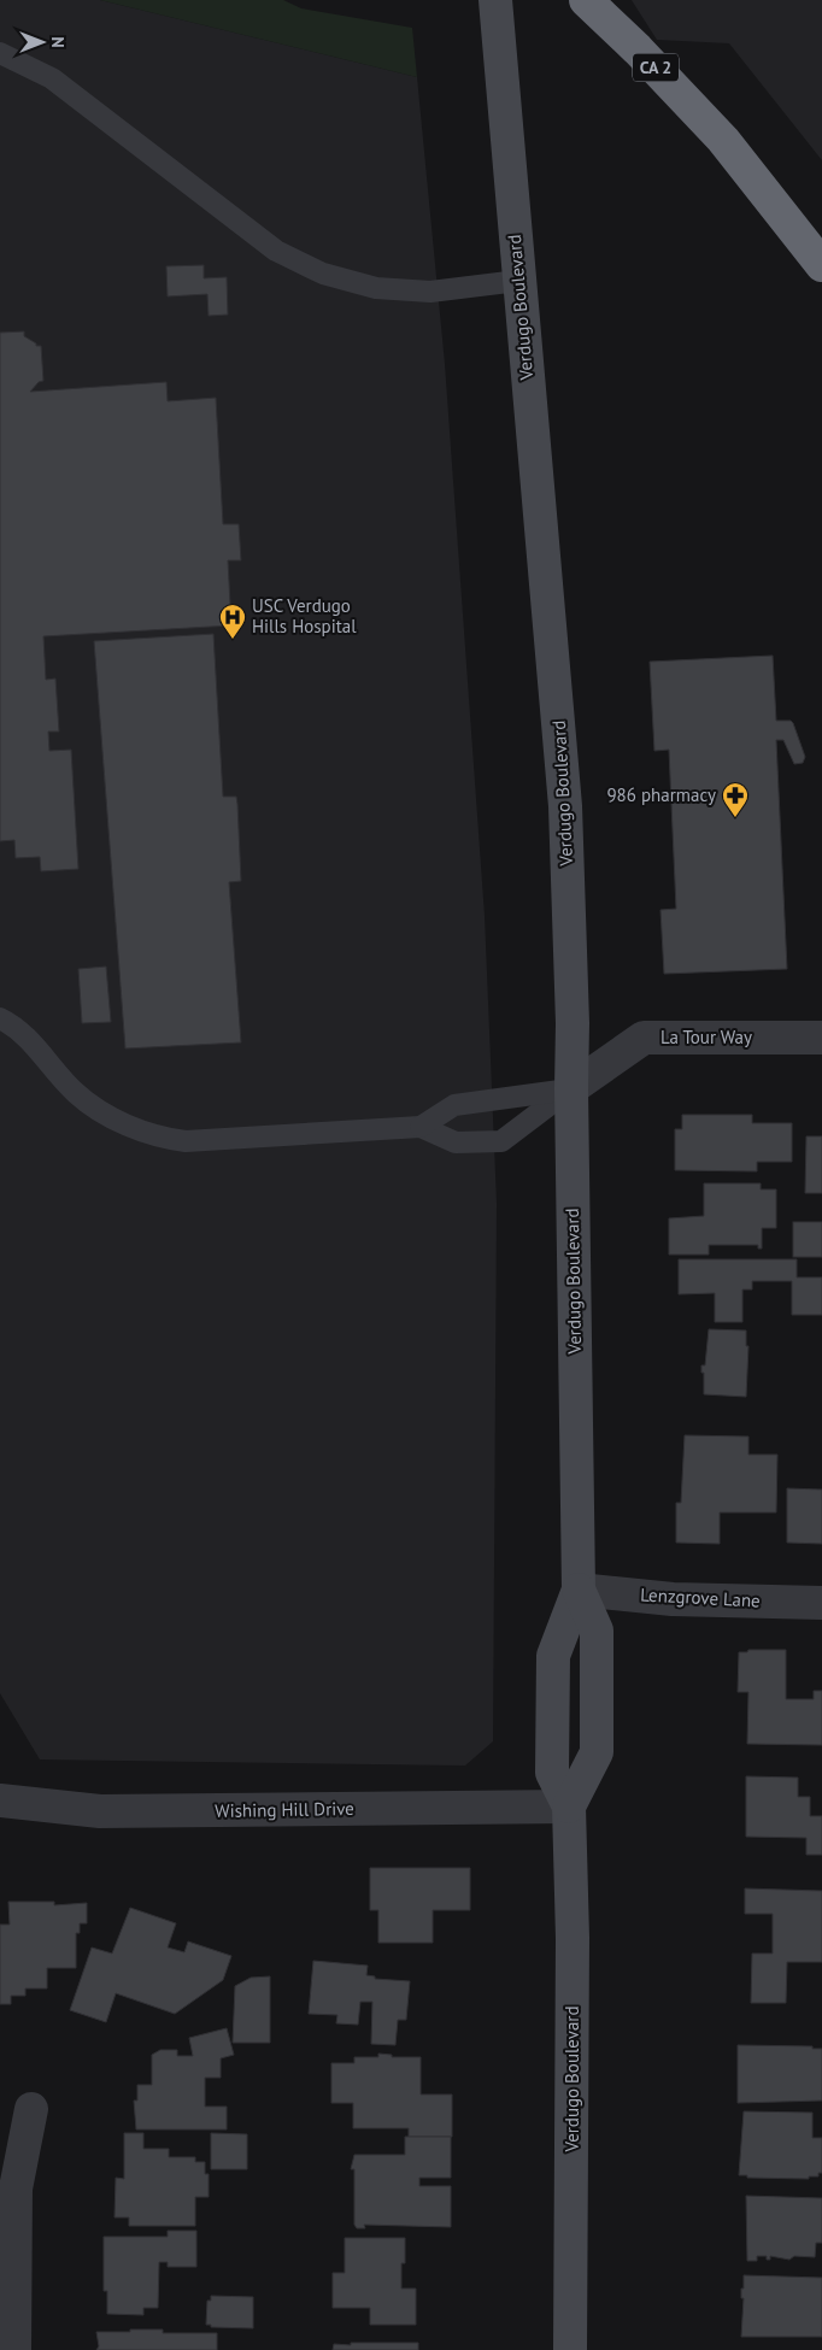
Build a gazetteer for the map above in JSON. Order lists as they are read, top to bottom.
{
  "streets": {
    "highway": ["CA 2"],
    "main road": ["Verdugo Boulevard"],
    "street": ["La Tour Way", "Lenzgrove Lane", "Wishing Hill Drive"]
  },
  "crossings": [
    ["Verdugo Boulevard", "La Tour Way"],
    ["Verdugo Boulevard", "Lenzgrove Lane"],
    ["Verdugo Boulevard", "Wishing Hill Drive"]
  ],
  "places": {
    "hospital": ["USC Verdugo Hills Hospital"],
    "pharmacy": ["986 pharmacy"]
  },
  "north": "right"
}
